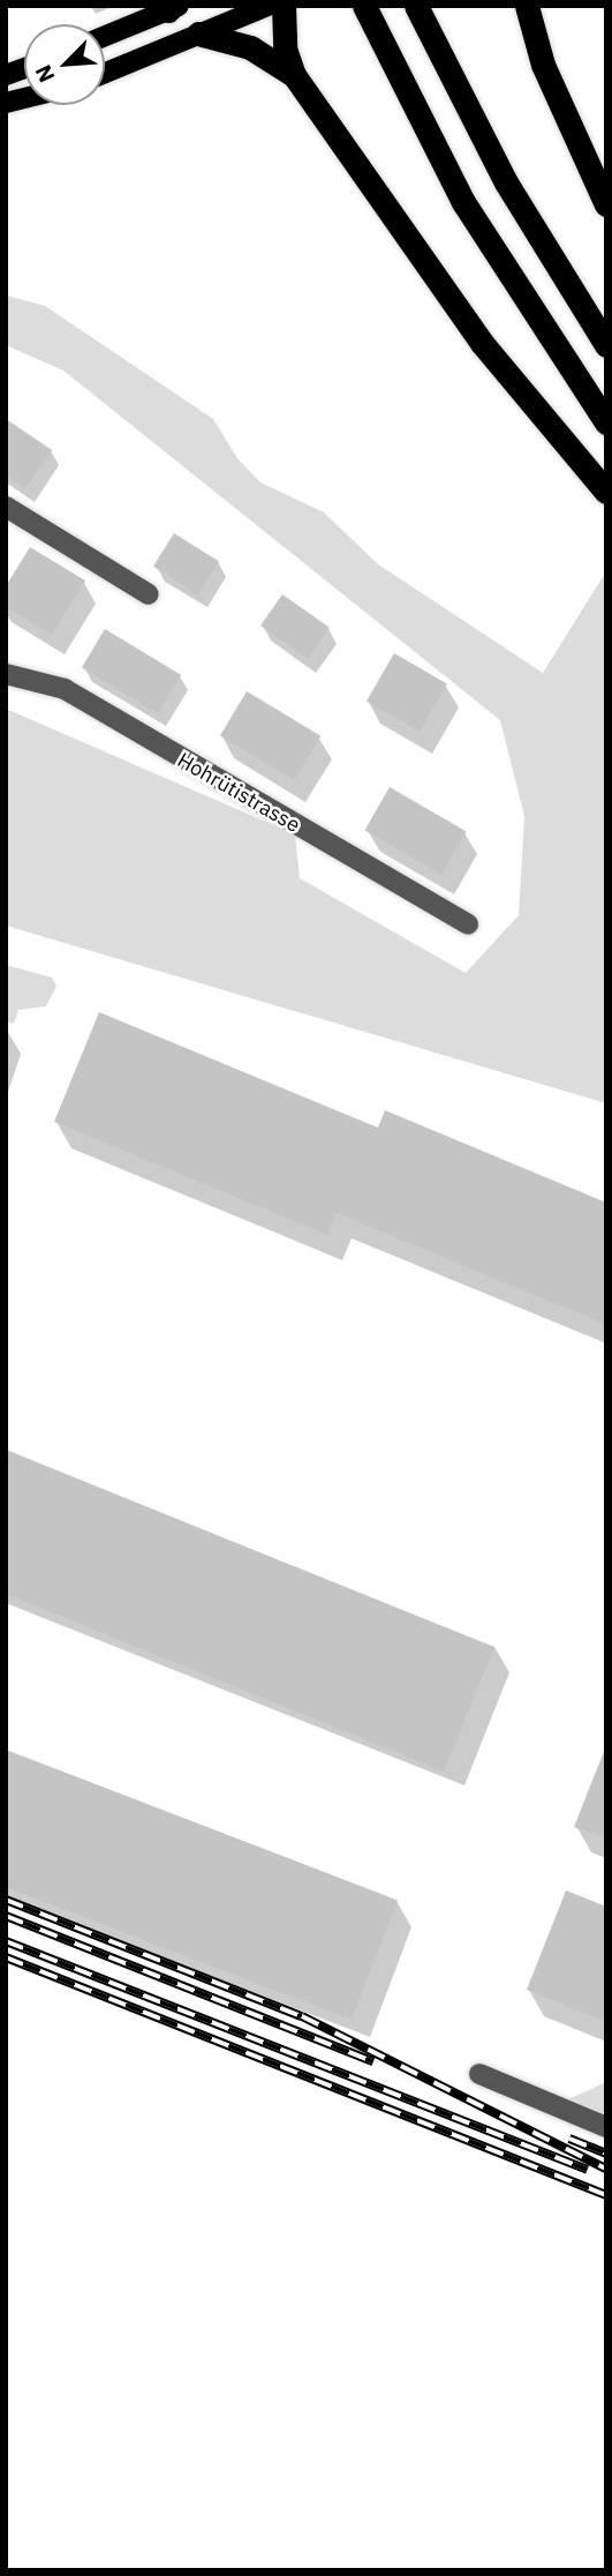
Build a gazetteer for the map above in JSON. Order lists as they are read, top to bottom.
{
  "streets": {
    "street": ["Hohrütistrasse"]
  },
  "north": "bottom left"
}
